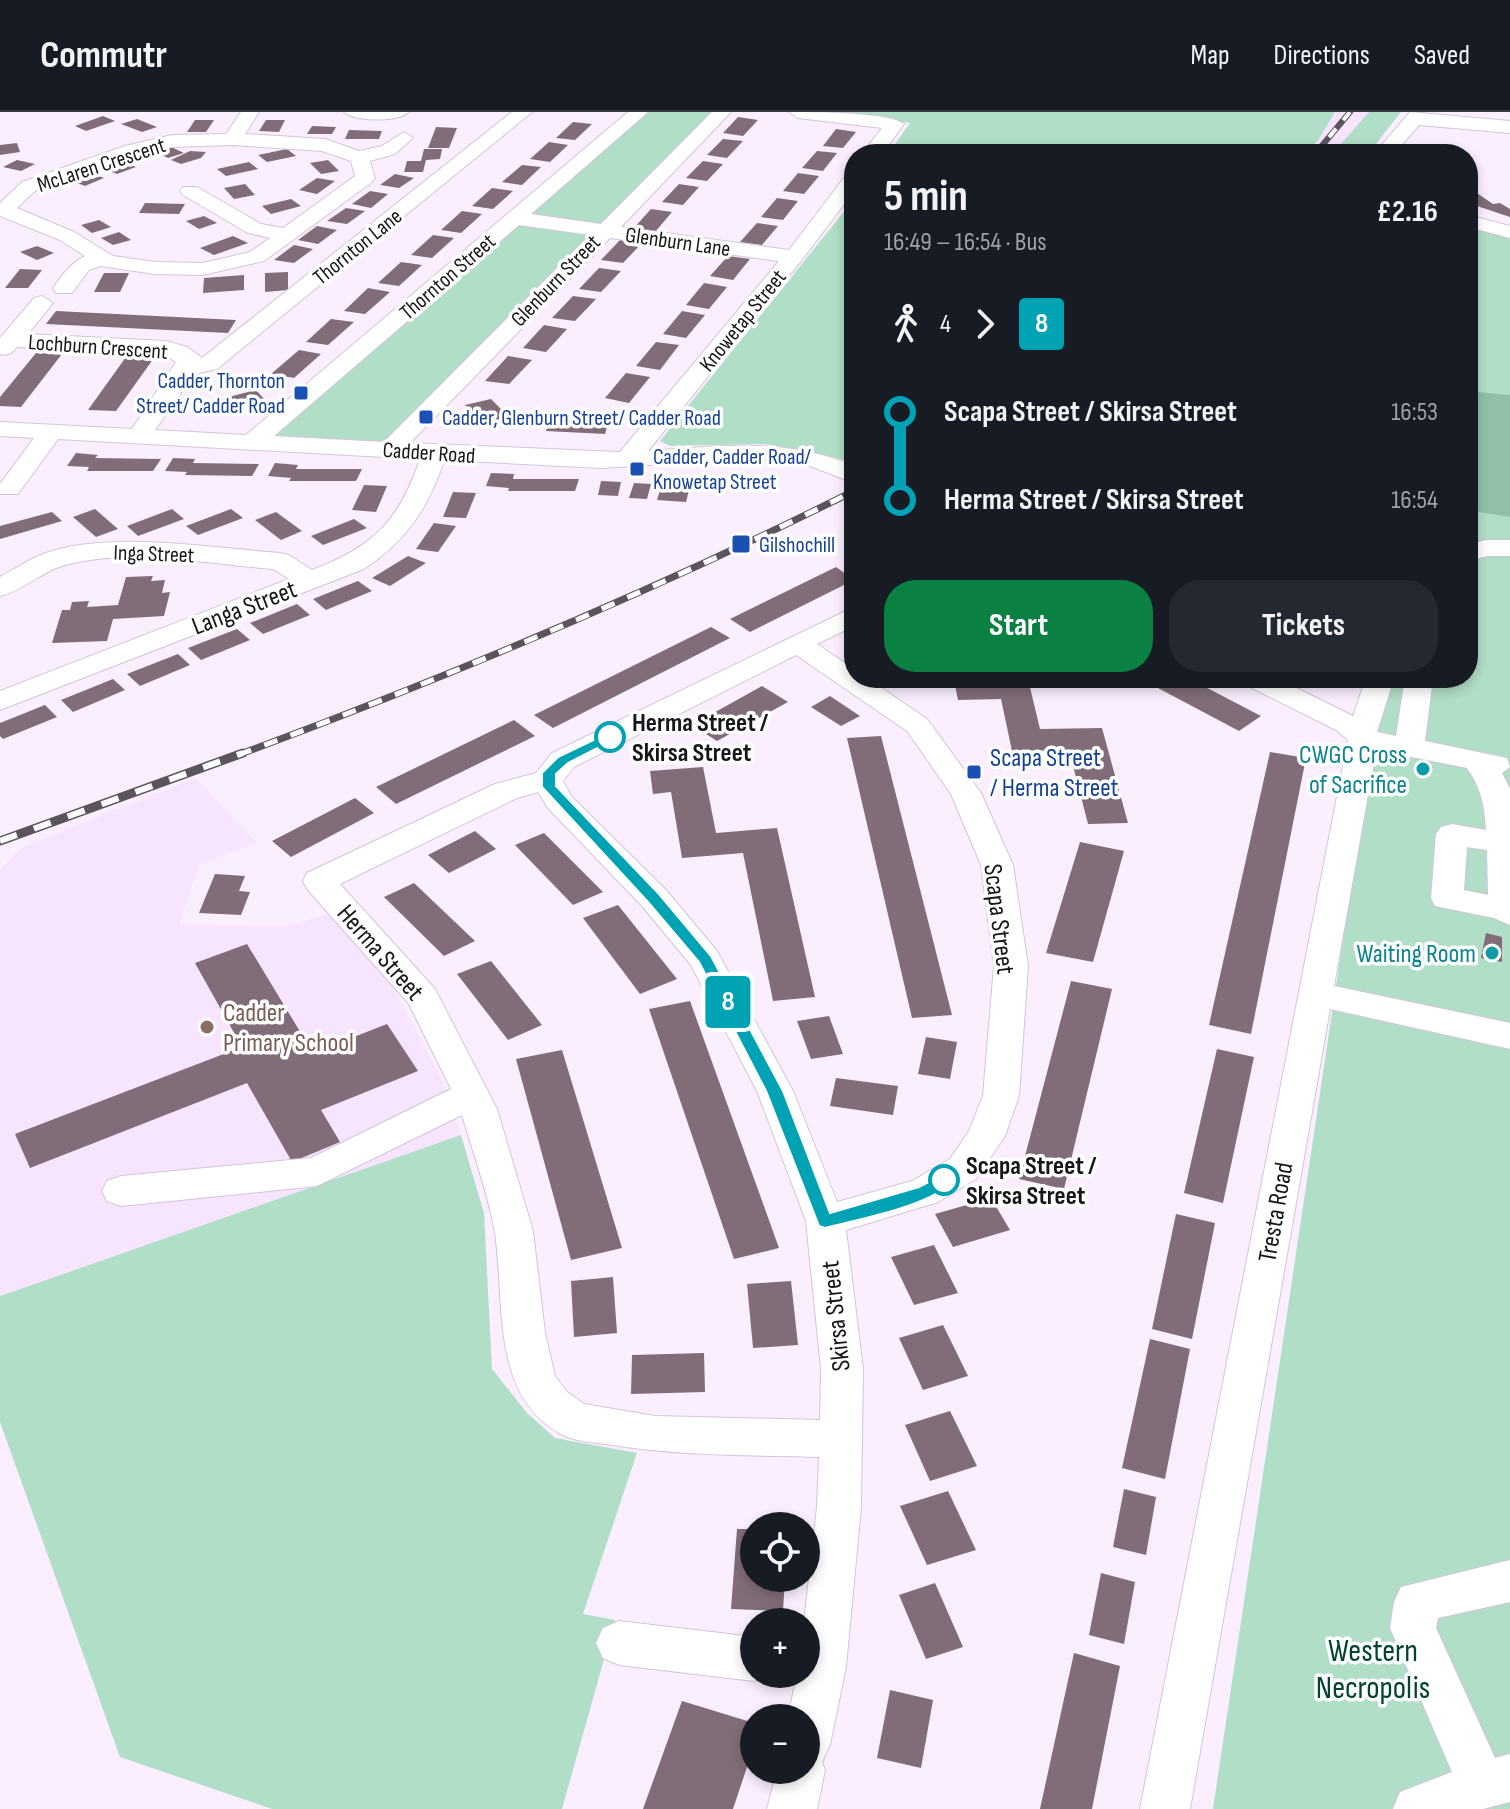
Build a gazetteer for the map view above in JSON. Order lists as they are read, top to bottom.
{
  "streets": {
    "street": [
      "McLaren Crescent",
      "Glenburn Lane",
      "Thornton Lane",
      "Thornton Street",
      "Glenburn Street",
      "Knowetap Street",
      "Lochburn Crescent",
      "Cadder Road",
      "Inga Street",
      "Langa Street",
      "Scapa Street",
      "Herma Street",
      "Tresta Road",
      "Skirsa Street"
    ]
  },
  "crossings": [
    ["Glenburn Lane", "Thornton Street"],
    ["Glenburn Lane", "Glenburn Street"],
    ["Glenburn Lane", "Knowetap Street"],
    ["Thornton Lane", "Lochburn Crescent"],
    ["Thornton Street", "Cadder Road"],
    ["Glenburn Street", "Cadder Road"],
    ["Knowetap Street", "Cadder Road"],
    ["Lochburn Crescent", "Cadder Road"],
    ["Cadder Road", "Langa Street"],
    ["Inga Street", "Langa Street"],
    ["Scapa Street", "Herma Street"],
    ["Scapa Street", "Skirsa Street"],
    ["Herma Street", "Skirsa Street"]
  ],
  "parks": ["Western Necropolis"],
  "places": {
    "transit": [
      "Cadder, Thornton Street/ Cadder Road",
      "Cadder, Glenburn Street/ Cadder Road",
      "Cadder, Cadder Road/ Knowetap Street",
      "Gilshochill",
      "Scapa Street / Herma Street"
    ],
    "other": [
      "Herma Street / Skirsa Street",
      "CWGC Cross of Sacrifice",
      "Waiting Room",
      "Cadder Primary School",
      "Scapa Street / Skirsa Street"
    ]
  },
  "lines": ["bus line 8"],
  "page": {
    "header": "Commutr",
    "nav": ["Map", "Directions", "Saved"],
    "on_map": "8",
    "heading": ["5 min", "16:49 – 16:54 · Bus", "£2.16"],
    "legs": ["4", "8"],
    "list": [
      {
        "name": "Scapa Street / Skirsa Street",
        "value": "16:53"
      },
      {
        "name": "Herma Street / Skirsa Street",
        "value": "16:54"
      }
    ],
    "buttons": ["Start", "Tickets"],
    "map_buttons": ["+", "−"]
  }
}
